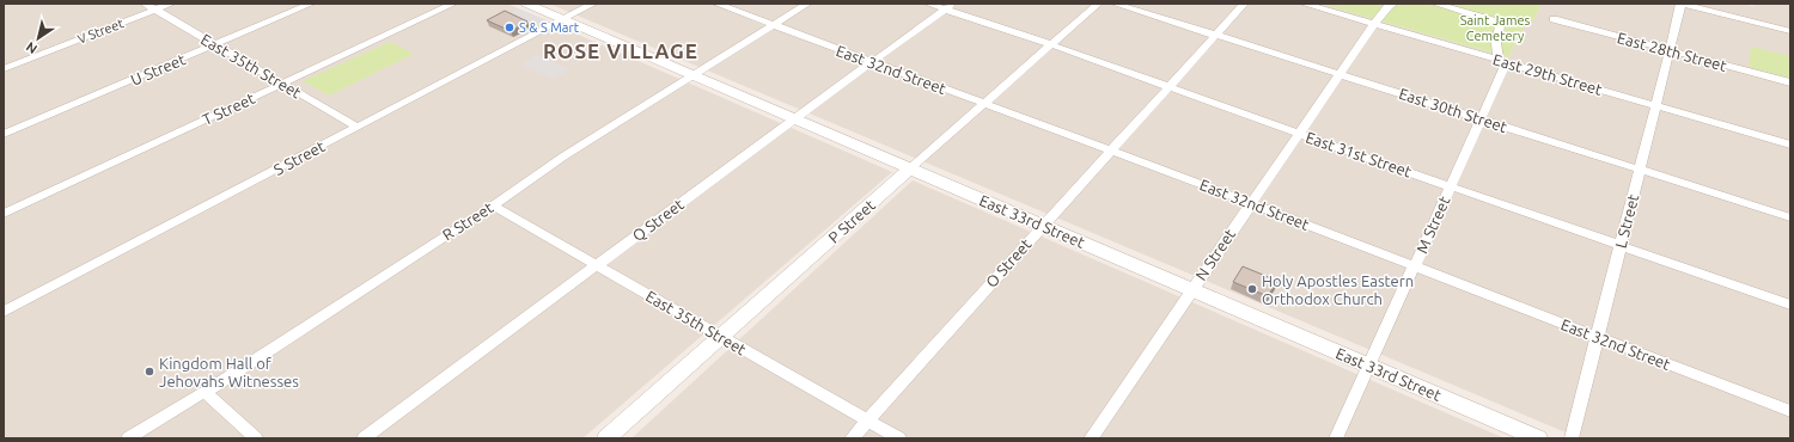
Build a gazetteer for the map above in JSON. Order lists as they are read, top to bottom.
{
  "streets": {
    "street": [
      "V Street",
      "East 28th Street",
      "East 35th Street",
      "U Street",
      "East 32nd Street",
      "East 29th Street",
      "T Street",
      "East 30th Street",
      "East 31st Street",
      "S Street",
      "Q Street",
      "R Street",
      "P Street",
      "East 33rd Street",
      "L Street",
      "M Street",
      "N Street",
      "O Street"
    ]
  },
  "crossings": [
    ["V Street", "East 35th Street"],
    ["East 28th Street", "L Street"],
    ["East 35th Street", "U Street"],
    ["East 35th Street", "T Street"],
    ["East 35th Street", "S Street"],
    ["East 35th Street", "Q Street"],
    ["East 35th Street", "R Street"],
    ["East 35th Street", "P Street"],
    ["East 35th Street", "O Street"],
    ["East 32nd Street", "Q Street"],
    ["East 32nd Street", "R Street"],
    ["East 32nd Street", "P Street"],
    ["East 32nd Street", "L Street"],
    ["East 32nd Street", "M Street"],
    ["East 32nd Street", "N Street"],
    ["East 32nd Street", "O Street"],
    ["East 29th Street", "L Street"],
    ["East 29th Street", "M Street"],
    ["East 29th Street", "N Street"],
    ["East 30th Street", "L Street"],
    ["East 30th Street", "M Street"],
    ["East 30th Street", "N Street"],
    ["East 30th Street", "O Street"],
    ["East 31st Street", "Q Street"],
    ["East 31st Street", "P Street"],
    ["East 31st Street", "L Street"],
    ["East 31st Street", "M Street"],
    ["East 31st Street", "N Street"],
    ["East 31st Street", "O Street"],
    ["S Street", "East 33rd Street"],
    ["Q Street", "East 33rd Street"],
    ["R Street", "East 33rd Street"],
    ["P Street", "East 33rd Street"],
    ["East 33rd Street", "M Street"],
    ["East 33rd Street", "N Street"],
    ["East 33rd Street", "O Street"]
  ],
  "districts": ["ROSE VILLAGE"],
  "parks": ["Saint James Cemetery"],
  "places": ["S & S Mart", "Holy Apostles Eastern Orthodox Church", "Kingdom Hall of Jehovahs Witnesses"],
  "north": "bottom left"
}
